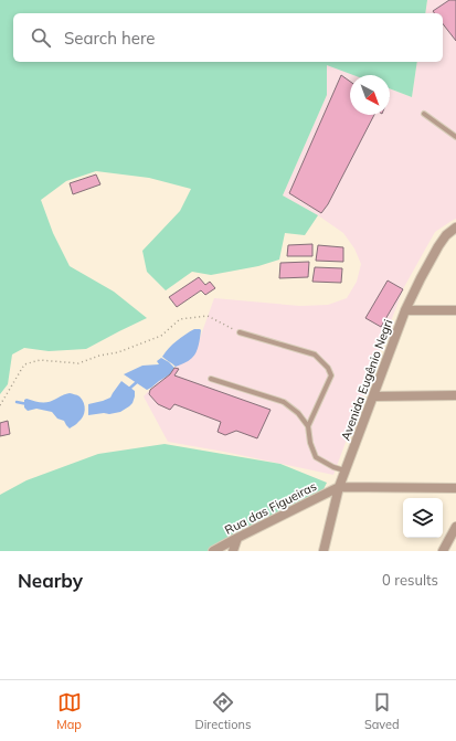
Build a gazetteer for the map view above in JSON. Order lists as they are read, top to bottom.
{
  "streets": {
    "street": ["Avenida Eugênio Negri", "Rua das Figueiras"]
  },
  "crossings": [
    ["Avenida Eugênio Negri", "Rua das Figueiras"]
  ],
  "north": "bottom right",
  "page": {
    "search": "Search here",
    "heading": ["Nearby", "0 results"],
    "nav": ["Map", "Directions", "Saved"]
  }
}
